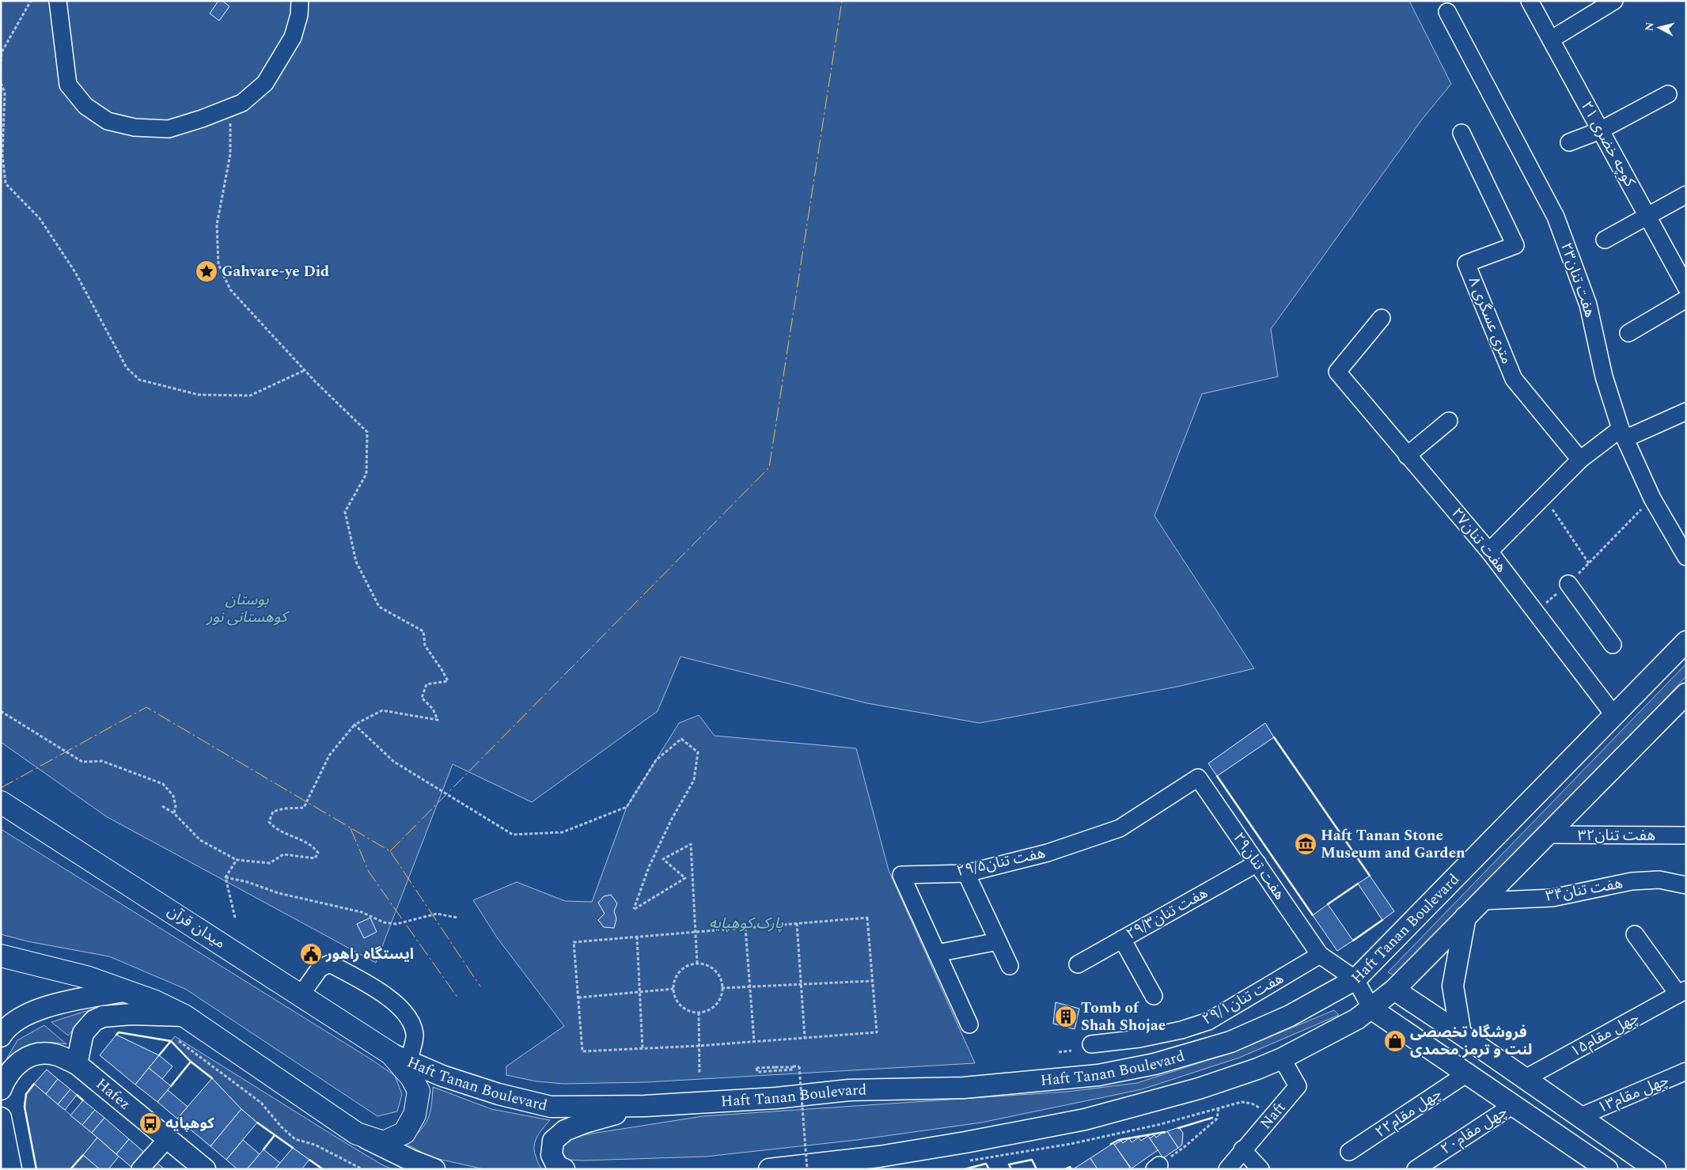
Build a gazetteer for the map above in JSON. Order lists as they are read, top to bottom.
{
  "streets": {
    "highway": ["میدان قرآن"],
    "main road": ["Haft Tanan Boulevard", "Hafez"],
    "street": [
      "کوچه خضری ۲۱",
      "هفت تنان۲۳",
      "۸ متری عسگری",
      "هفت تنان۲۷",
      "هفت تنان۳۲",
      "۲۹/۵هفت تنان",
      "هفت تنان۲۹",
      "هفت تنان۳۴",
      "۲۹/۳هفت تنان",
      "۲۹/۱هفت تنان",
      "چهل مقام۱۵",
      "چهل مقام۱۳",
      "چهل مقام۲۲",
      "Naft",
      "چهل مقام۲۰"
    ]
  },
  "crossings": [
    ["هفت تنان۲۷", "Haft Tanan Boulevard"],
    ["۲۹/۵هفت تنان", "هفت تنان۲۹"],
    ["هفت تنان۲۹", "۲۹/۳هفت تنان"],
    ["هفت تنان۲۹", "۲۹/۱هفت تنان"],
    ["میدان قرآن", "Haft Tanan Boulevard"]
  ],
  "parks": ["بوستان کوهستانی نور", "پارک کوهپایه"],
  "places": {
    "place": ["Gahvare-ye Did"],
    "museum": ["Haft Tanan Stone Museum and Garden"],
    "public building": ["ایستگاه راهور"],
    "building": ["Tomb of Shah Shojae"],
    "shop": ["فروشگاه تخصصی لنت و ترمز محمدی"],
    "bus stop": ["کوهپایه"]
  },
  "north": "left"
}
